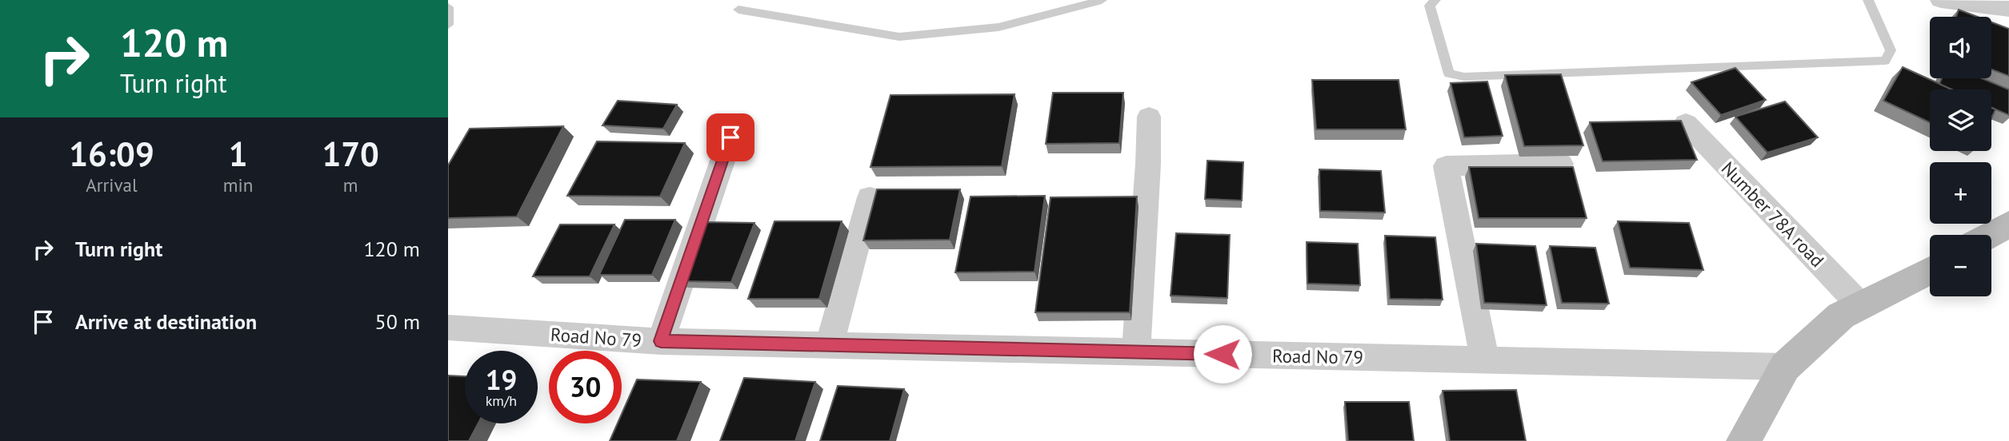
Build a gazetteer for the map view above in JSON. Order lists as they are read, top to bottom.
{
  "streets": {
    "street": ["Number 78A road", "Road No 79"]
  },
  "page": {
    "turn": ["120 m", "Turn right"],
    "map_buttons": ["+", "−"],
    "eta": [
      "16:09",
      "Arrival",
      "1",
      "min",
      "170",
      "m"
    ],
    "list": [
      {
        "name": "Turn right",
        "value": "120 m"
      },
      {
        "name": "Arrive at destination",
        "value": "50 m"
      }
    ],
    "speed": "19 km/h",
    "limit": "30"
  }
}
